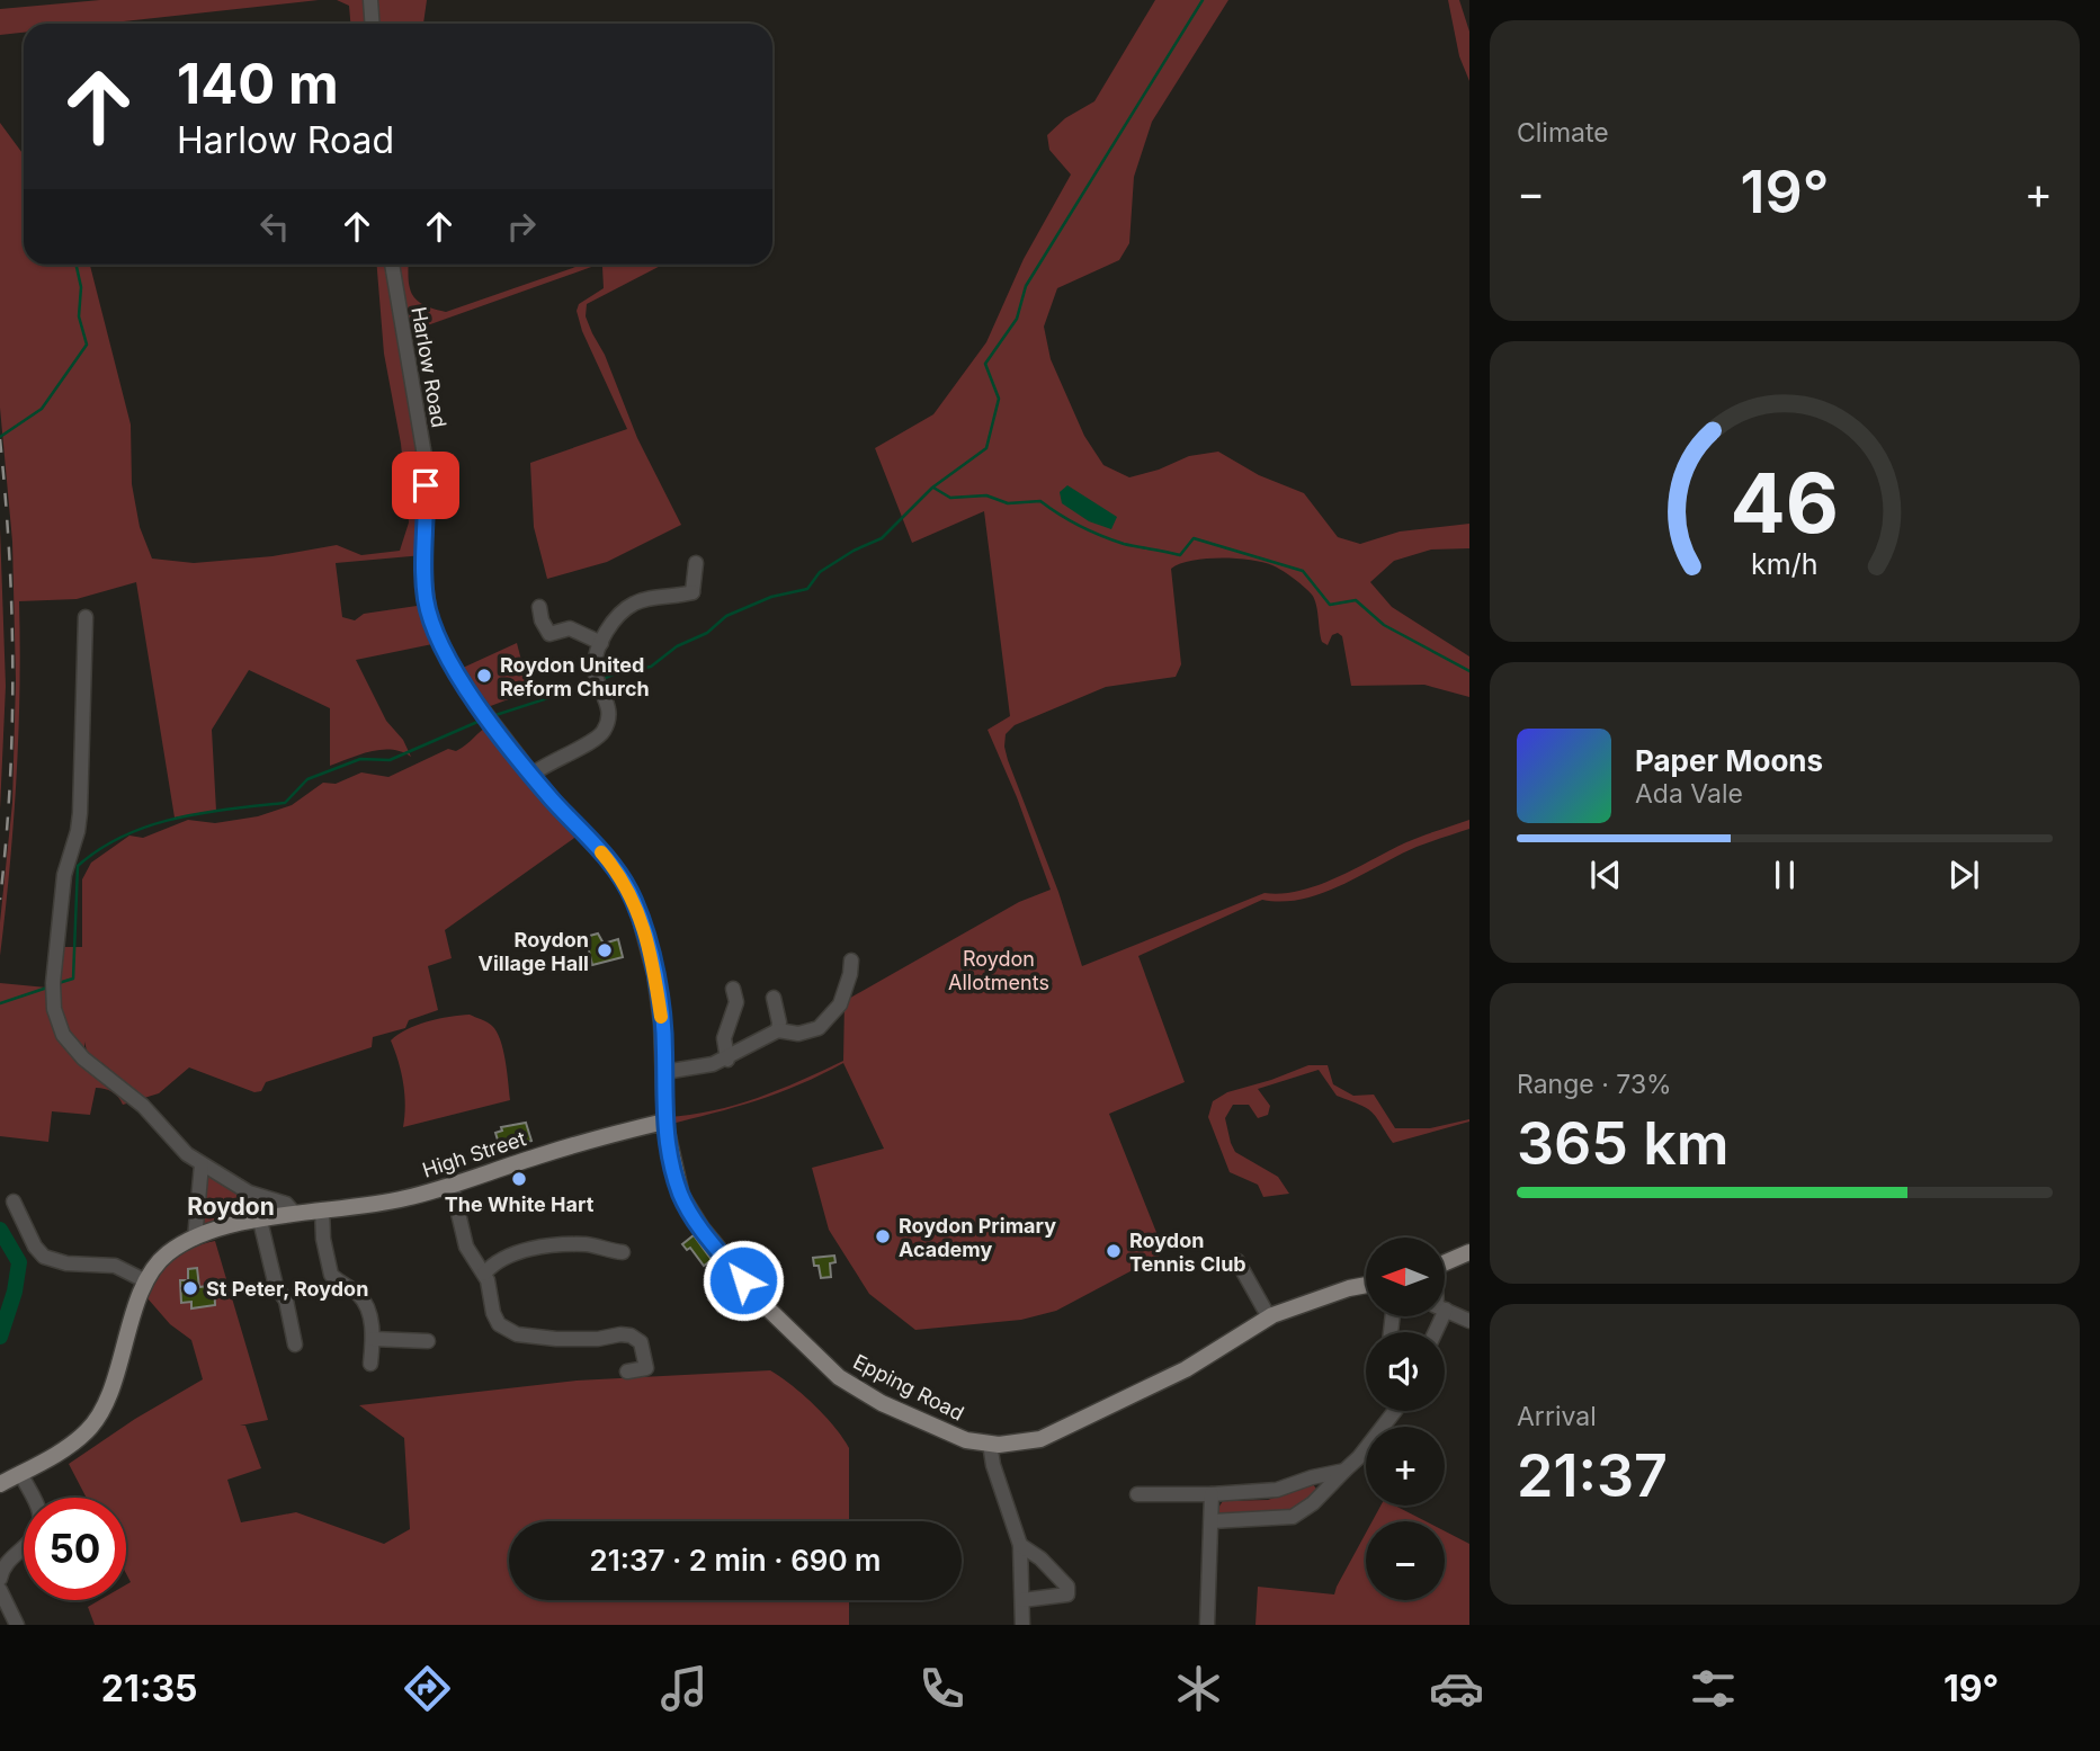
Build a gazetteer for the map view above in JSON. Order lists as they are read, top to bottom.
{
  "streets": {
    "main road": ["High Street", "Epping Road"],
    "street": ["Harlow Road"]
  },
  "crossings": [
    ["Harlow Road", "High Street"],
    ["Harlow Road", "Epping Road"],
    ["High Street", "Epping Road"]
  ],
  "districts": ["Roydon"],
  "parks": ["Roydon Allotments"],
  "places": [
    "Roydon United Reform Church",
    "Roydon Village Hall",
    "The White Hart",
    "Roydon Primary Academy",
    "Roydon Tennis Club",
    "St Peter, Roydon"
  ],
  "north": "left",
  "page": {
    "tile": [
      "Climate",
      ["Range · 73%", "365 km"],
      ["Arrival", "21:37"]
    ],
    "turn": ["140 m", "Harlow Road"],
    "heat": ["−", "19°", "+"],
    "song": ["Paper Moons", "Ada Vale"],
    "map_buttons": ["+", "−"],
    "limit": "50",
    "trip": "21:37 · 2 min · 690 m",
    "tabs": ["21:35", "19°"],
    "gauge": ["46", "km/h"]
  }
}
